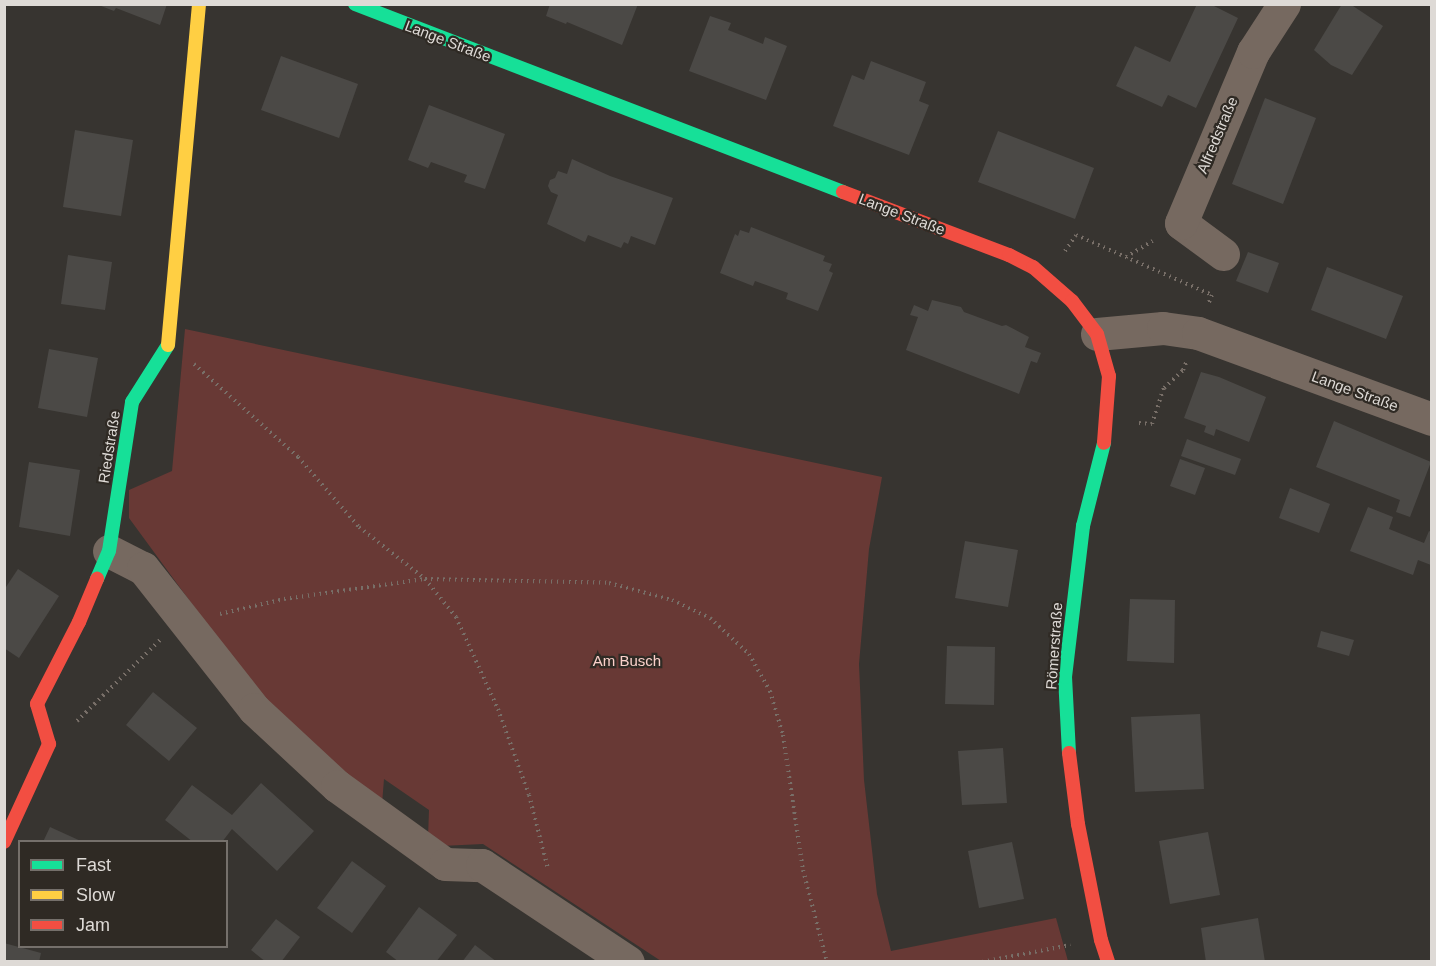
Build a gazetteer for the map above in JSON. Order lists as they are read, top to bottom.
{
  "streets": {
    "main road": ["Lange Straße", "Riedstraße", "Römerstraße"],
    "street": ["Alfredstraße"]
  },
  "crossings": [
    ["Lange Straße", "Römerstraße"]
  ],
  "parks": ["Am Busch"],
  "legend": ["Fast", "Slow", "Jam"]
}
